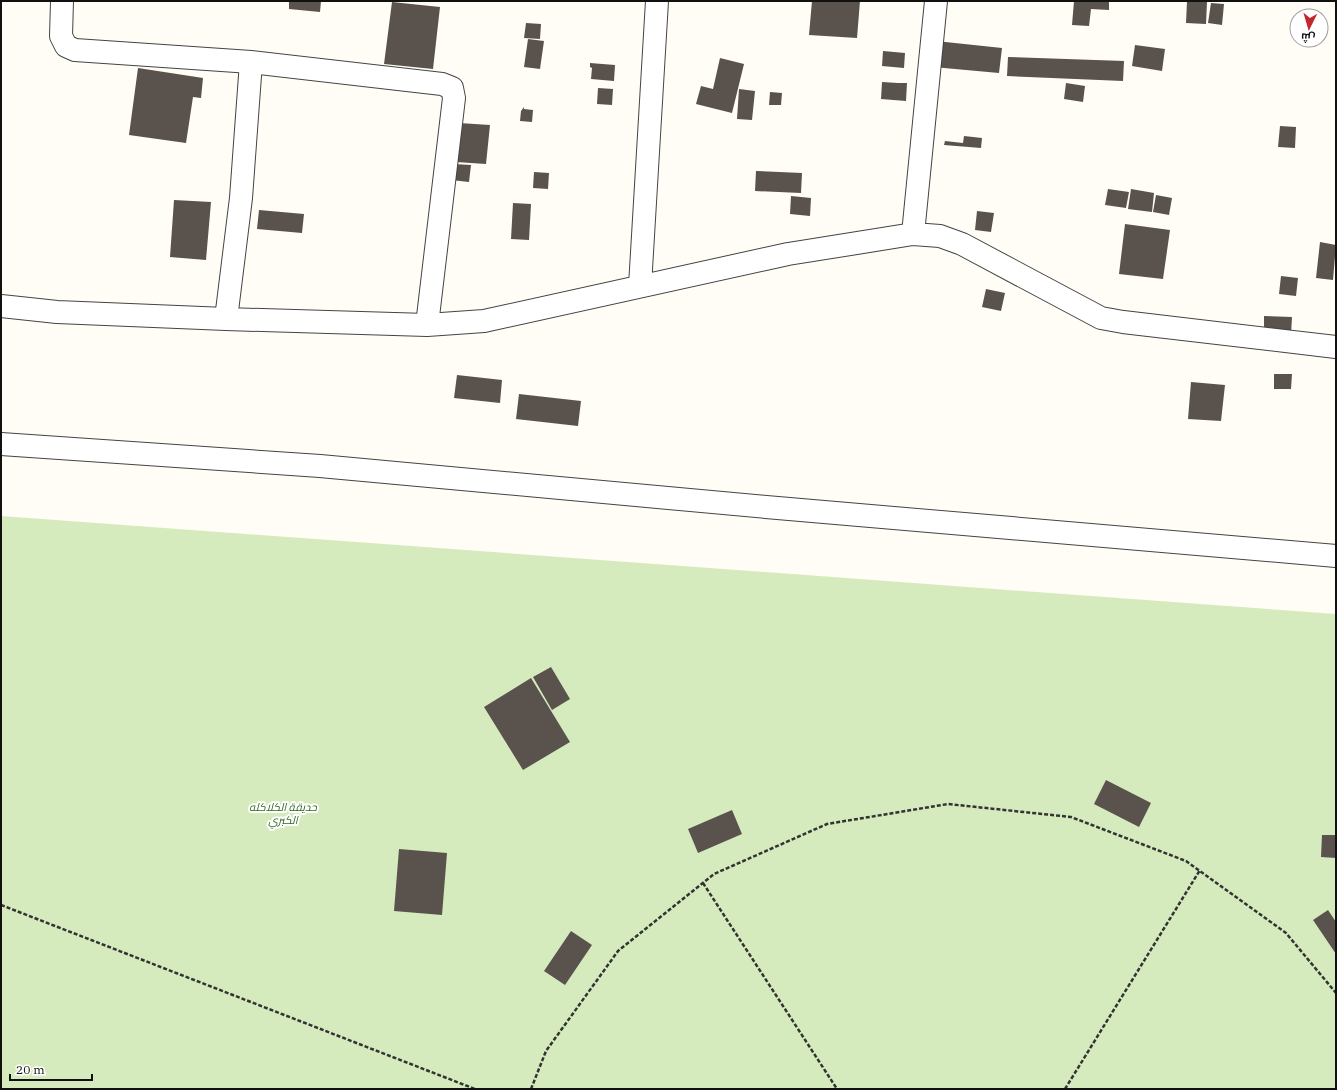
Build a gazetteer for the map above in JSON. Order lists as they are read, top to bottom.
{
  "parks": ["حديقة الكلاكله الكبري"],
  "scale_bar": "20 m",
  "north": "bottom"
}
